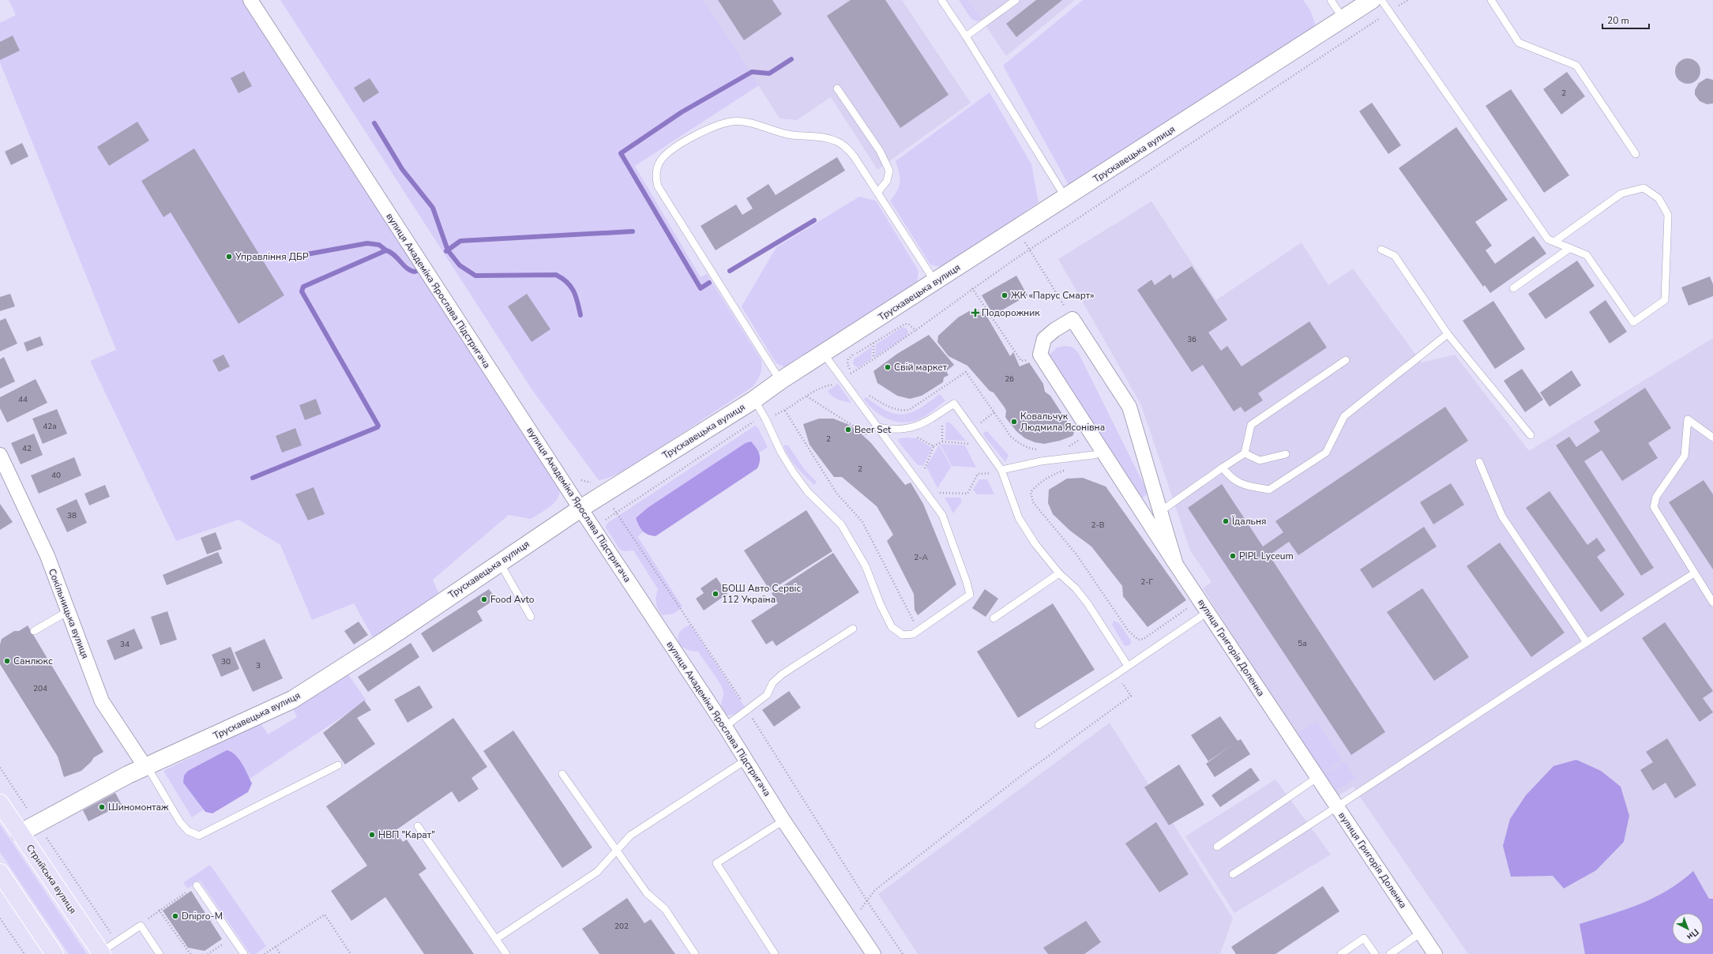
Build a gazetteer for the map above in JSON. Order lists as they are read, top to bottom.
{
  "streets": {
    "main road": ["Стрийська вулиця"],
    "street": [
      "Трускавецька вулиця",
      "вулиця Академіка Ярослава Підстригача",
      "Сокільницька вулиця",
      "вулиця Григорія Доленка"
    ]
  },
  "crossings": [
    ["Трускавецька вулиця", "вулиця Академіка Ярослава Підстригача"],
    ["Трускавецька вулиця", "Сокільницька вулиця"],
    ["Трускавецька вулиця", "Стрийська вулиця"]
  ],
  "places": {
    "other": [
      "Управління ДБР",
      "ЖК «Парус Смарт»",
      "Свiй маркет",
      "Ковальчук Людмила Ясонівна",
      "Beer Set",
      "Їдальня",
      "PIPL Lyceum",
      "БОШ Авто Сервіс 112 Україна",
      "Food Avto",
      "Санлюкс",
      "Шиномонтаж",
      "НВП \"Карат\"",
      "Dnipro-M"
    ],
    "health": ["Подорожник"]
  },
  "house_numbers": [
    "2",
    "3б",
    "2б",
    "44",
    "42а",
    "2",
    "42",
    "2",
    "40",
    "38",
    "2-В",
    "2-А",
    "2-Г",
    "5а",
    "34",
    "30",
    "3",
    "204",
    "202"
  ],
  "scale_bar": "20 m",
  "north": "bottom right"
}
